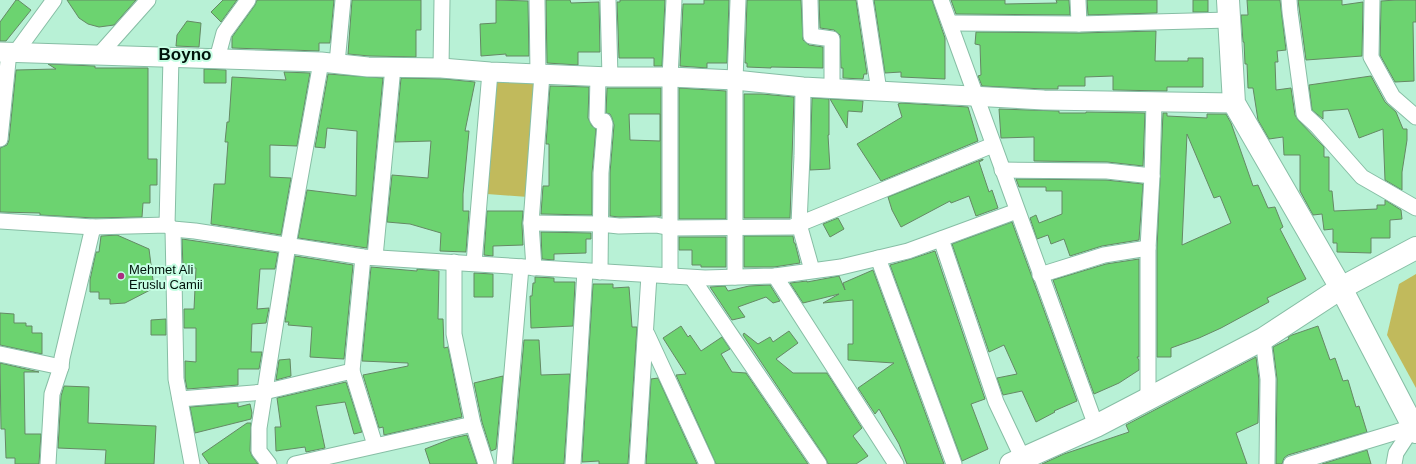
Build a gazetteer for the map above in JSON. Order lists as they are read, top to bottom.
{
  "districts": ["Boyno"],
  "places": ["Mehmet Ali Eruslu Camii"]
}
